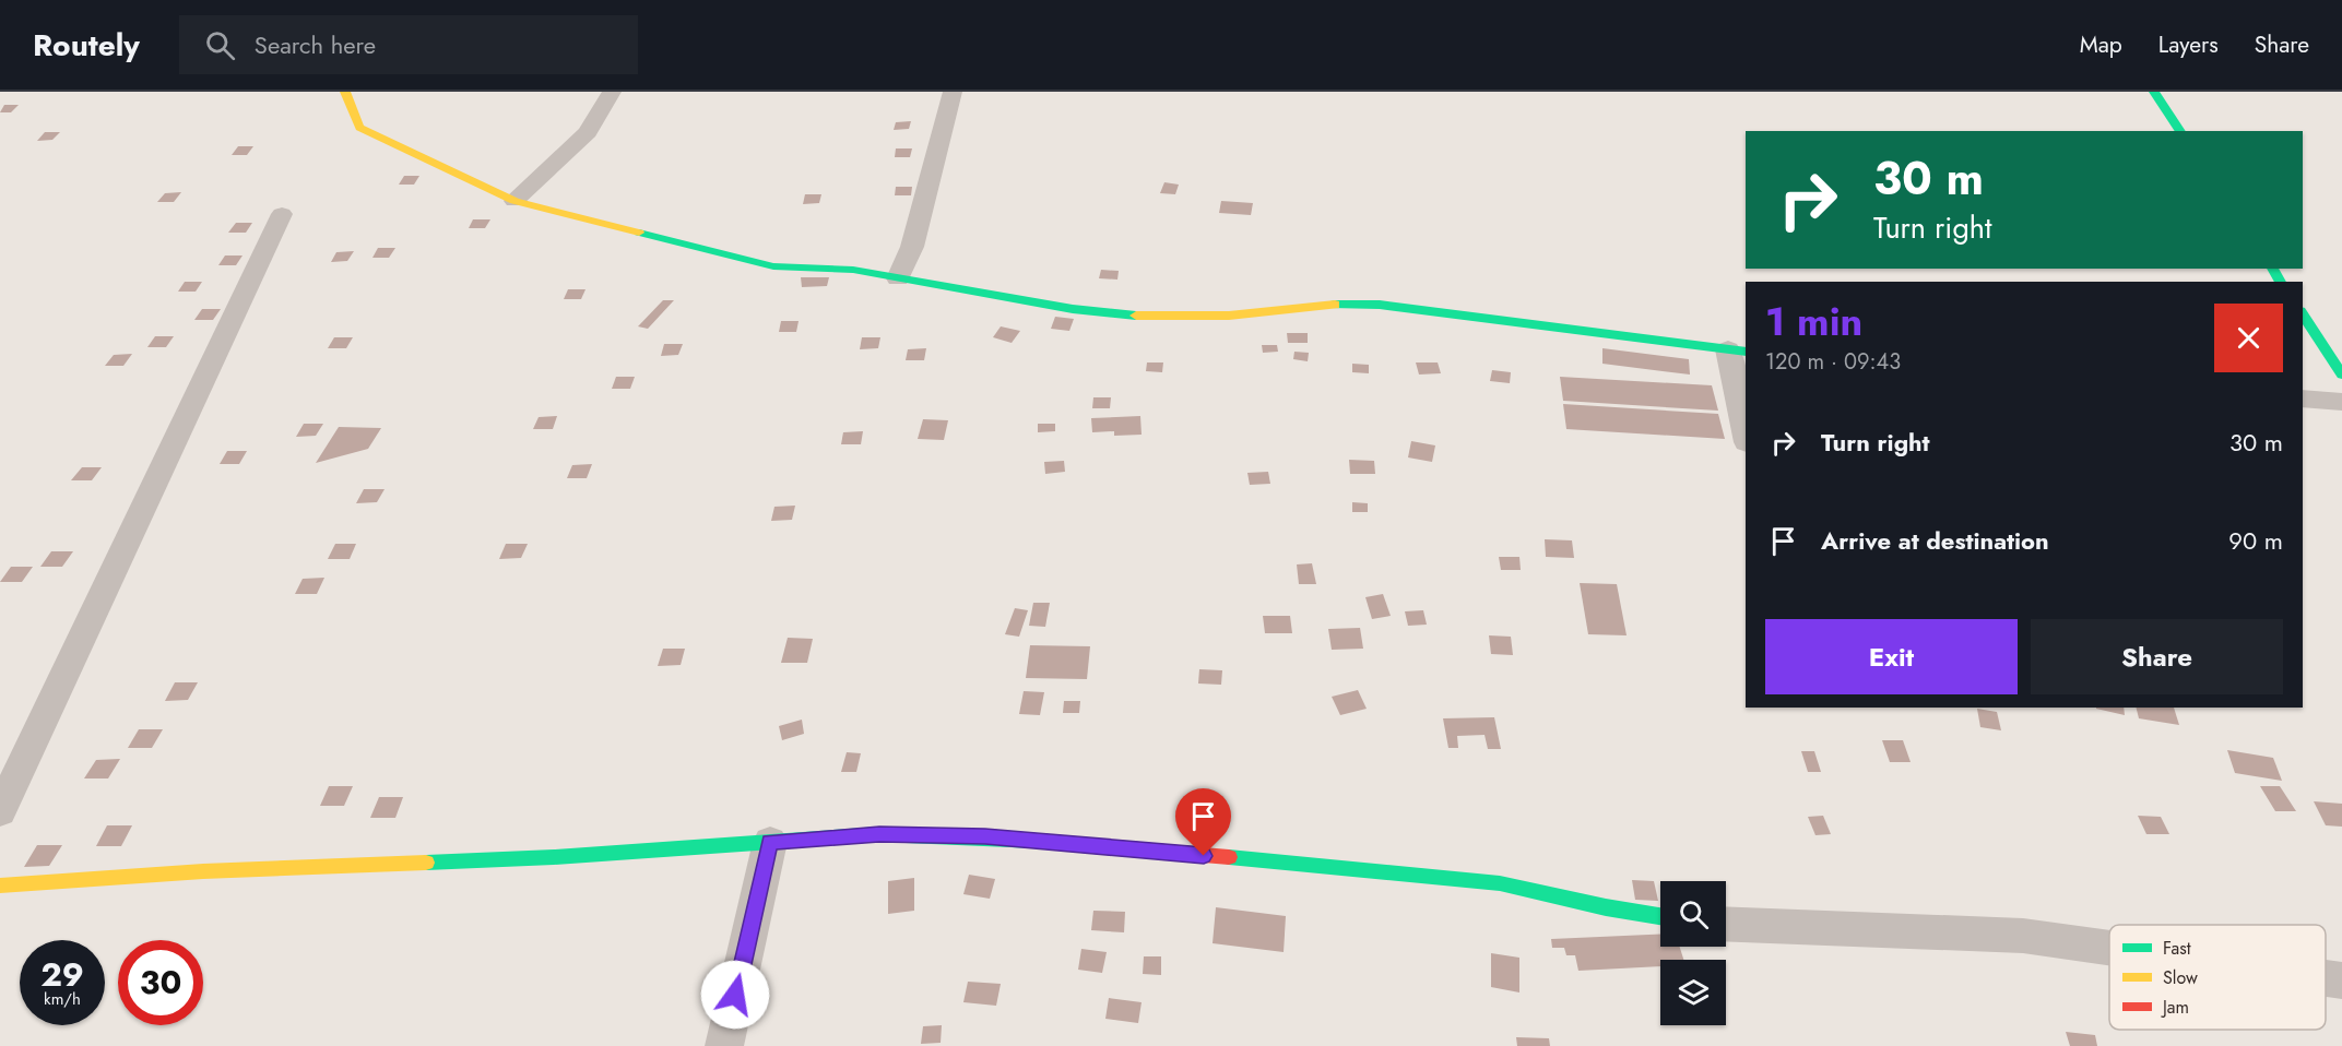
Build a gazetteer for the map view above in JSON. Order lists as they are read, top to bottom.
{
  "legend": ["Fast", "Slow", "Jam"],
  "page": {
    "header": "Routely",
    "search": "Search here",
    "nav": ["Map", "Layers", "Share"],
    "turn": ["30 m", "Turn right"],
    "heading": ["1 min", "120 m · 09:43"],
    "list": [
      {
        "name": "Turn right",
        "value": "30 m"
      },
      {
        "name": "Arrive at destination",
        "value": "90 m"
      }
    ],
    "buttons": ["Exit", "Share"],
    "speed": "29 km/h",
    "limit": "30"
  }
}
